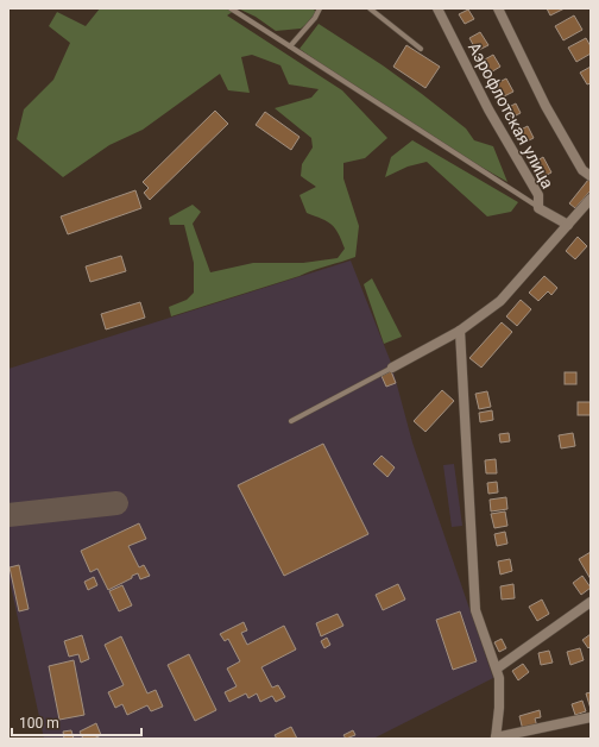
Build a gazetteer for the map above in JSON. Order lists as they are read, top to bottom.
{
  "streets": {
    "street": ["Аэрофлотская улица"]
  },
  "scale_bar": "100 m"
}
